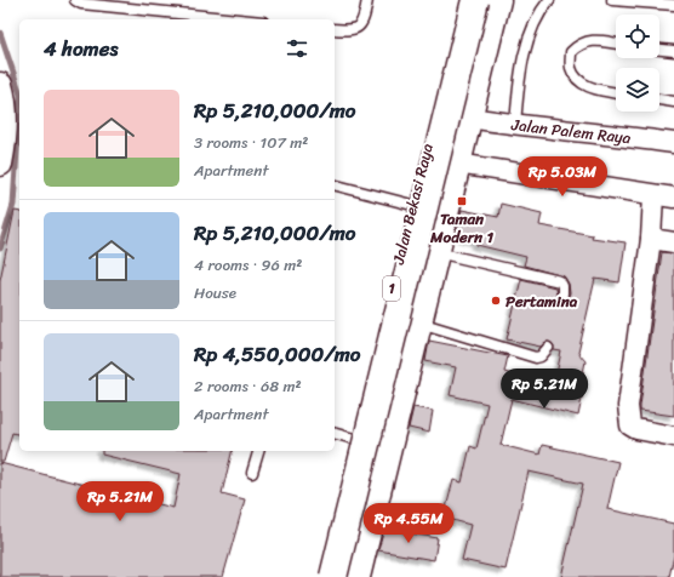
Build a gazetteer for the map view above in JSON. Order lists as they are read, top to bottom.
{
  "streets": {
    "highway": ["Jalan Bekasi Raya", "1"],
    "street": ["Jalan Palem Raya"]
  },
  "places": {
    "transit": ["Taman Modern 1"],
    "other": ["Pertamina"]
  },
  "page": {
    "heading": "4 homes",
    "list": [
      {
        "name": "Rp 5,210,000/mo",
        "note": "3 rooms · 107 m² · Apartment"
      },
      {
        "name": "Rp 5,210,000/mo",
        "note": "4 rooms · 96 m² · House"
      },
      {
        "name": "Rp 4,550,000/mo",
        "note": "2 rooms · 68 m² · Apartment"
      }
    ],
    "price": [
      "Rp 5.03M",
      "Rp 5.21M",
      "Rp 5.21M",
      "Rp 4.55M"
    ]
  }
}
